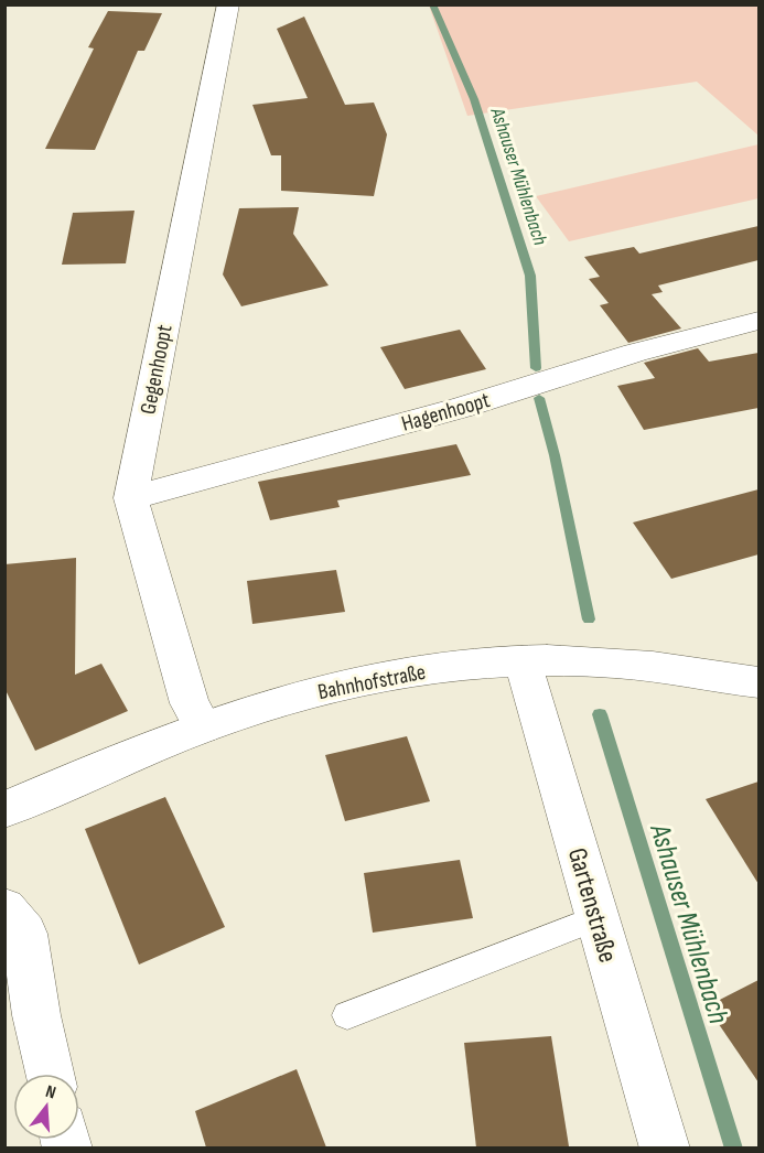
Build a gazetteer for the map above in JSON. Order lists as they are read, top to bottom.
{
  "streets": {
    "street": [
      "Gegenhoopt",
      "Hagenhoopt",
      "Bahnhofstraße",
      "Gartenstraße"
    ]
  },
  "crossings": [
    ["Gegenhoopt", "Hagenhoopt"],
    ["Gegenhoopt", "Bahnhofstraße"],
    ["Bahnhofstraße", "Gartenstraße"]
  ],
  "water": ["Ashauser Mühlenbach"],
  "north": "top"
}
